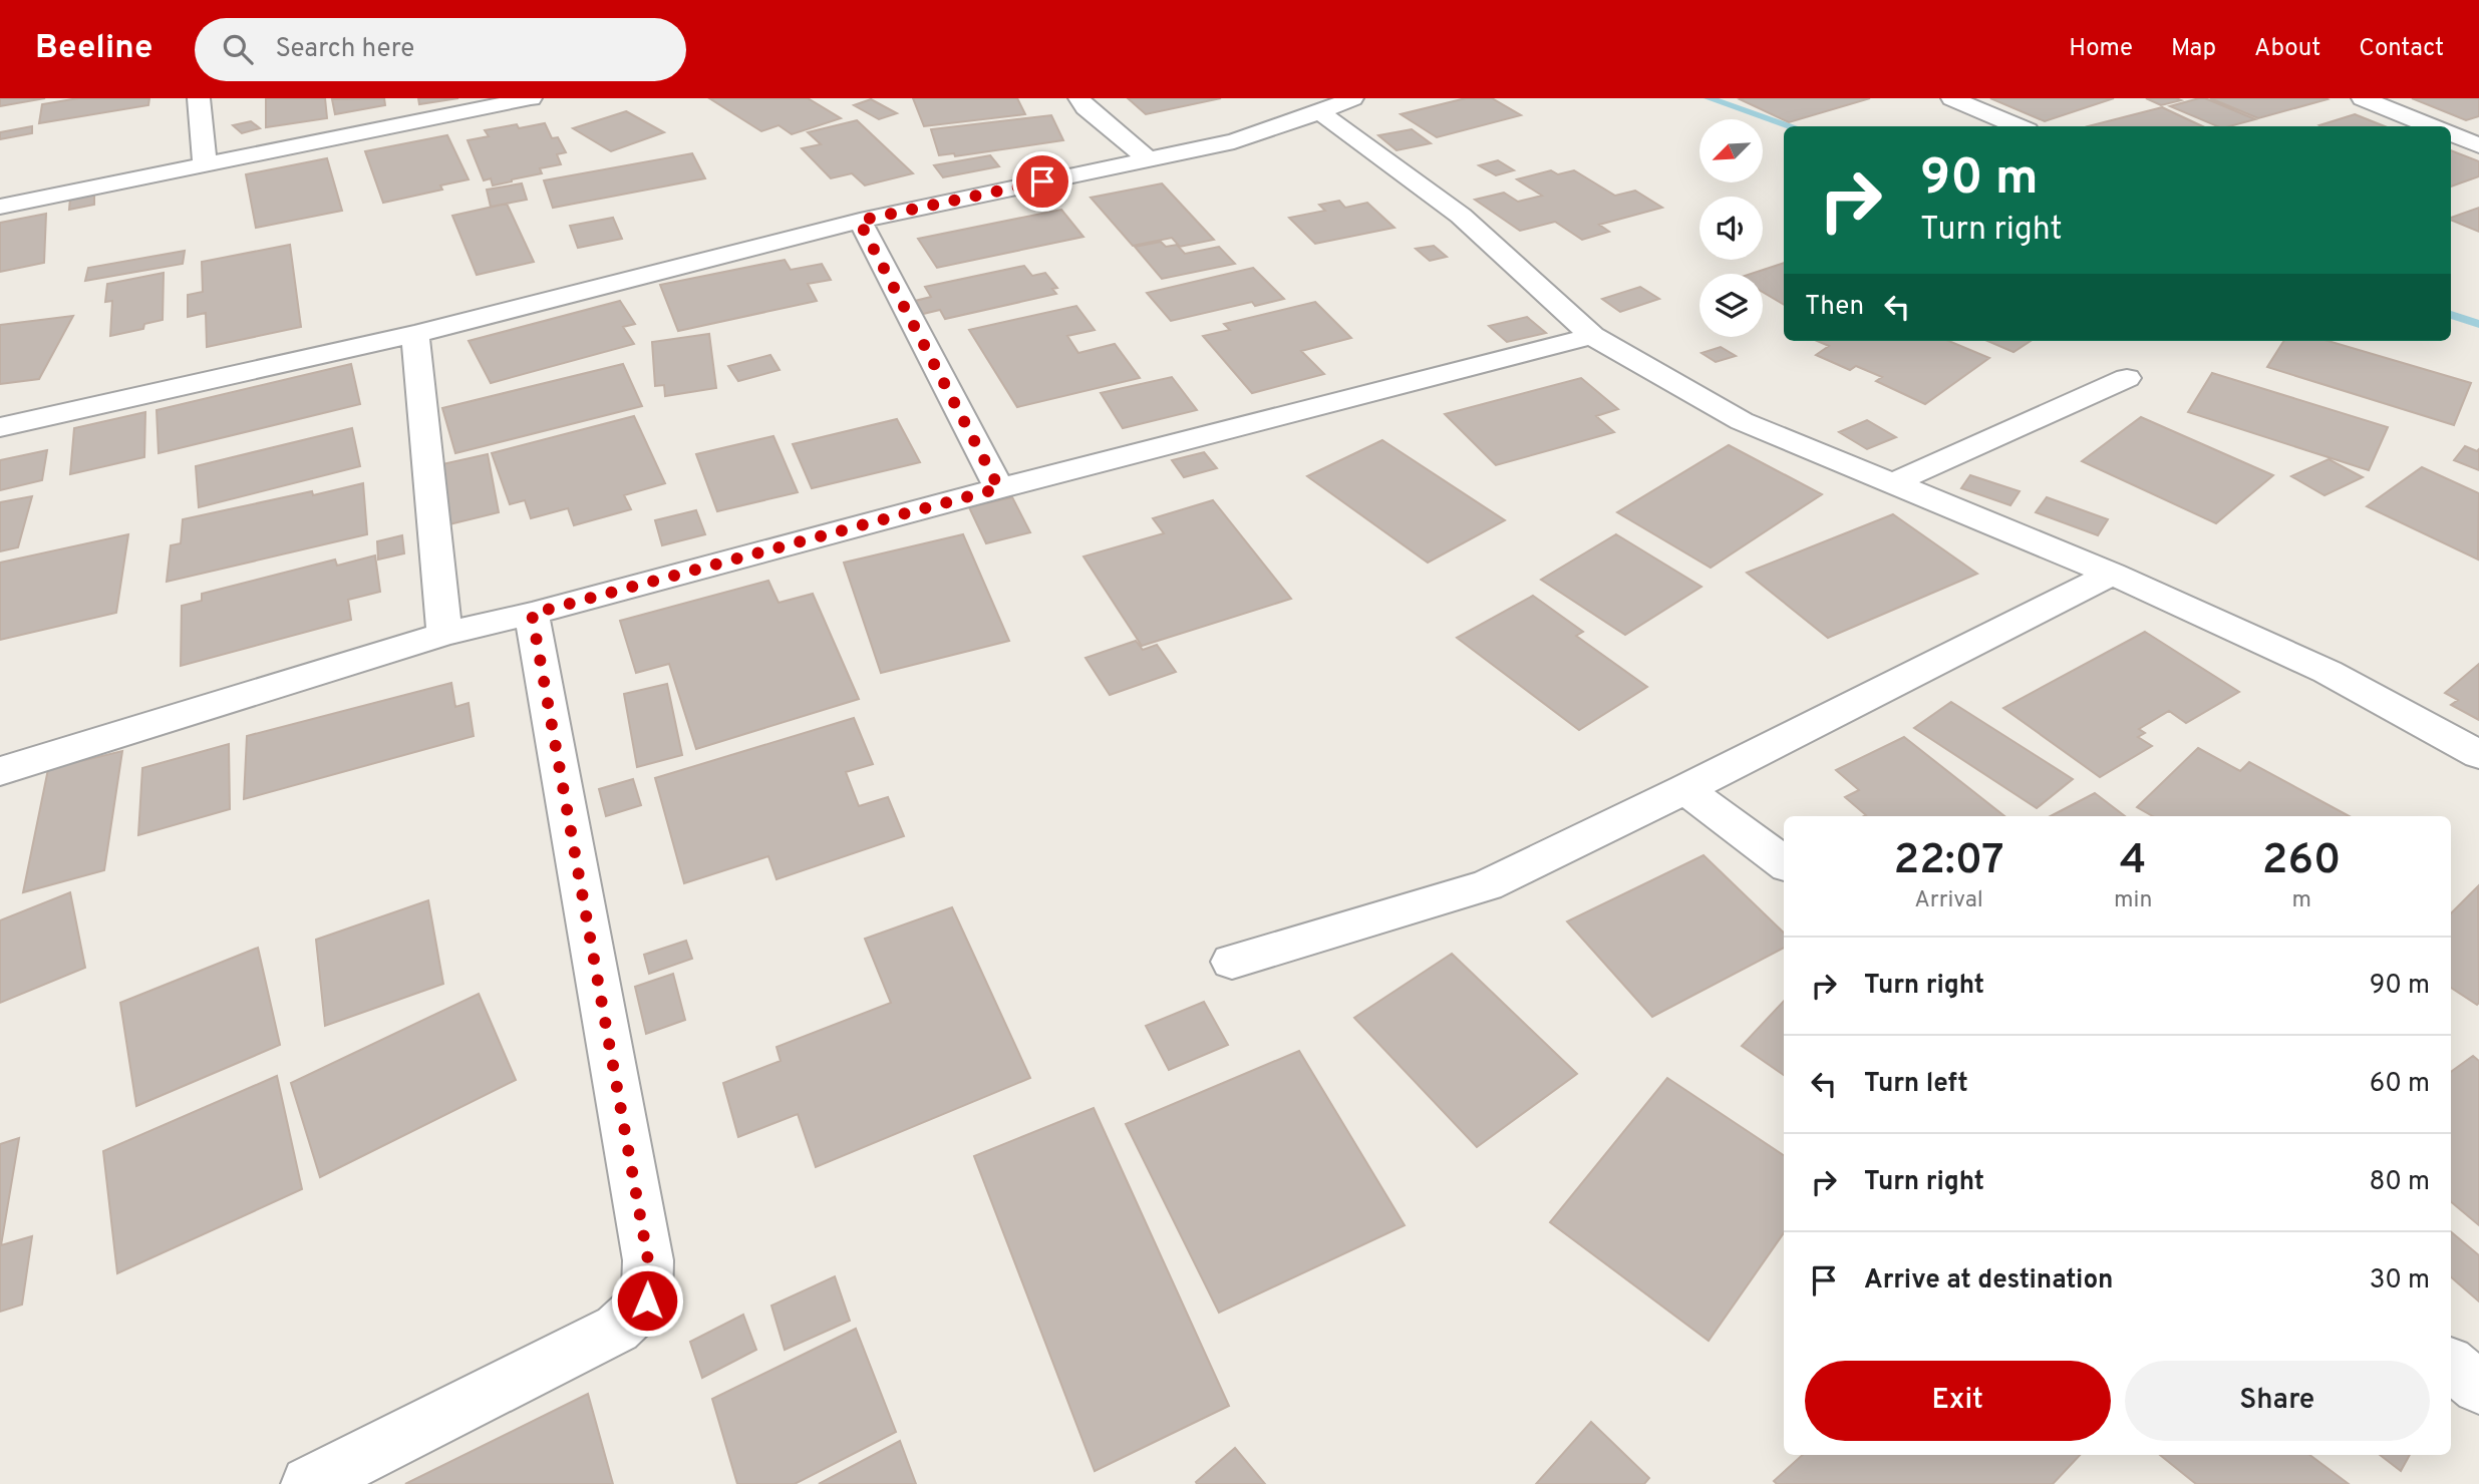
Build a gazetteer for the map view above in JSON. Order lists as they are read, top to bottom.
{
  "north": "bottom left",
  "page": {
    "header": "Beeline",
    "search": "Search here",
    "nav": [
      "Home",
      "Map",
      "About",
      "Contact"
    ],
    "turn": ["90 m", "Turn right"],
    "then": "Then",
    "eta": [
      "22:07",
      "Arrival",
      "4",
      "min",
      "260",
      "m"
    ],
    "list": [
      {
        "name": "Turn right",
        "value": "90 m"
      },
      {
        "name": "Turn left",
        "value": "60 m"
      },
      {
        "name": "Turn right",
        "value": "80 m"
      },
      {
        "name": "Arrive at destination",
        "value": "30 m"
      }
    ],
    "buttons": ["Exit", "Share"]
  }
}
